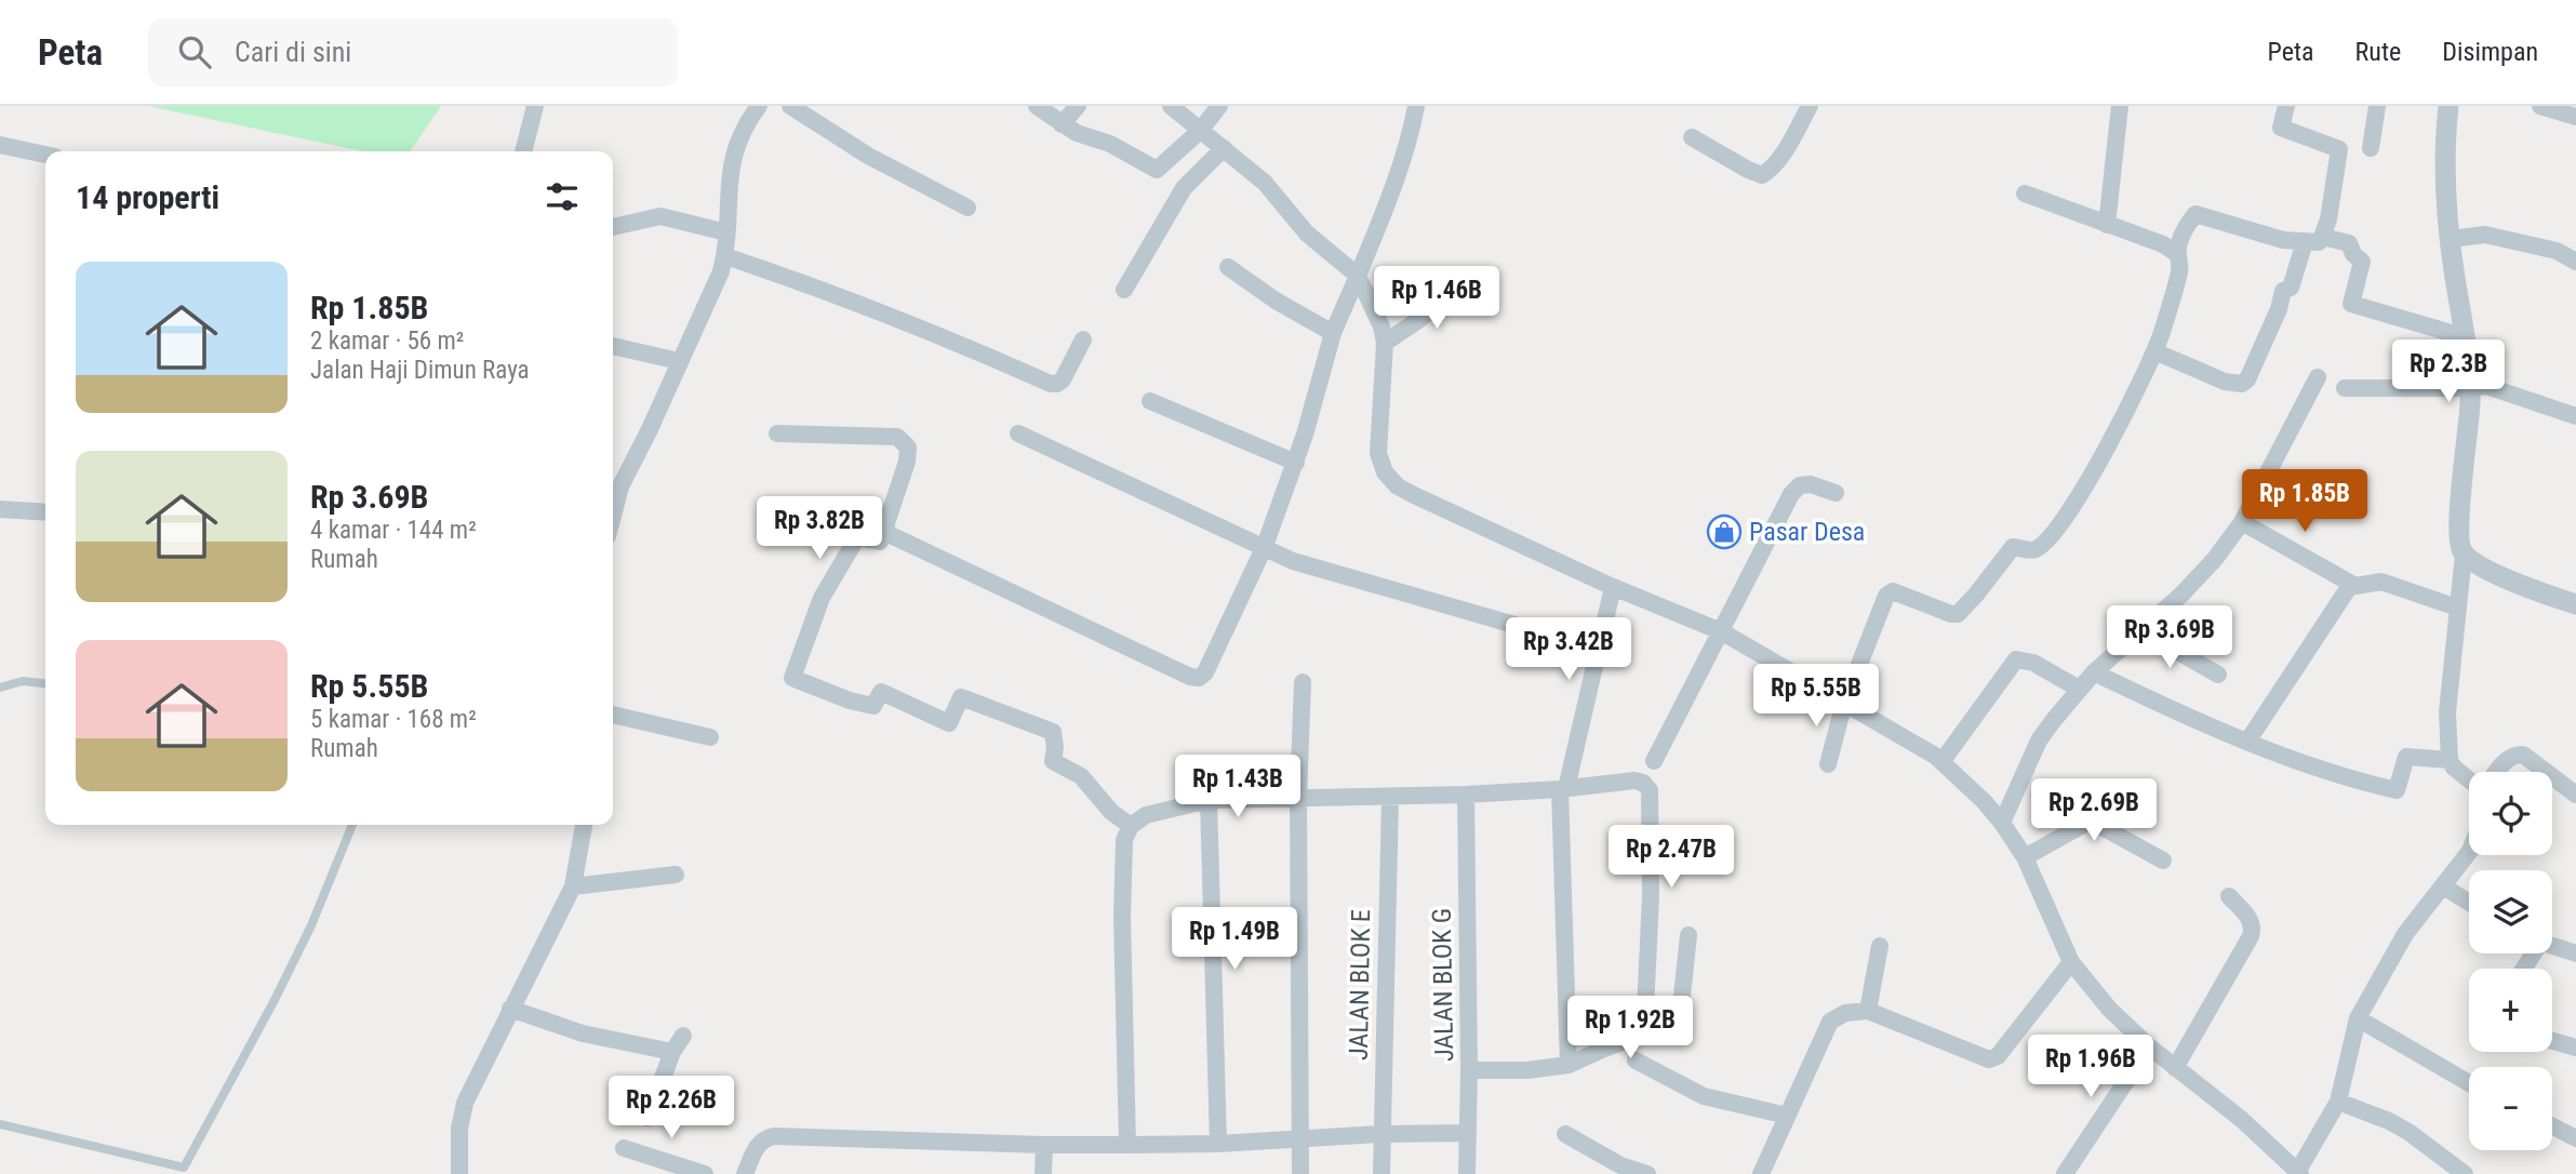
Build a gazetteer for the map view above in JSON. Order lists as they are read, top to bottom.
{
  "streets": {
    "street": ["JALAN BLOK E", "JALAN BLOK G"]
  },
  "places": {
    "shop": ["Pasar Desa"]
  },
  "page": {
    "header": "Peta",
    "search": "Cari di sini",
    "nav": ["Peta", "Rute", "Disimpan"],
    "heading": "14 properti",
    "list": [
      {
        "name": "Rp 1.85B",
        "note": "2 kamar · 56 m² · Jalan Haji Dimun Raya"
      },
      {
        "name": "Rp 3.69B",
        "note": "4 kamar · 144 m² · Rumah"
      },
      {
        "name": "Rp 5.55B",
        "note": "5 kamar · 168 m² · Rumah"
      }
    ],
    "price": [
      "Rp 1.46B",
      "Rp 2.3B",
      "Rp 1.85B",
      "Rp 3.82B",
      "Rp 3.69B",
      "Rp 3.42B",
      "Rp 5.55B",
      "Rp 1.43B",
      "Rp 2.69B",
      "Rp 2.47B",
      "Rp 1.49B",
      "Rp 1.92B",
      "Rp 1.96B",
      "Rp 2.26B"
    ],
    "map_buttons": ["+", "−"]
  }
}
